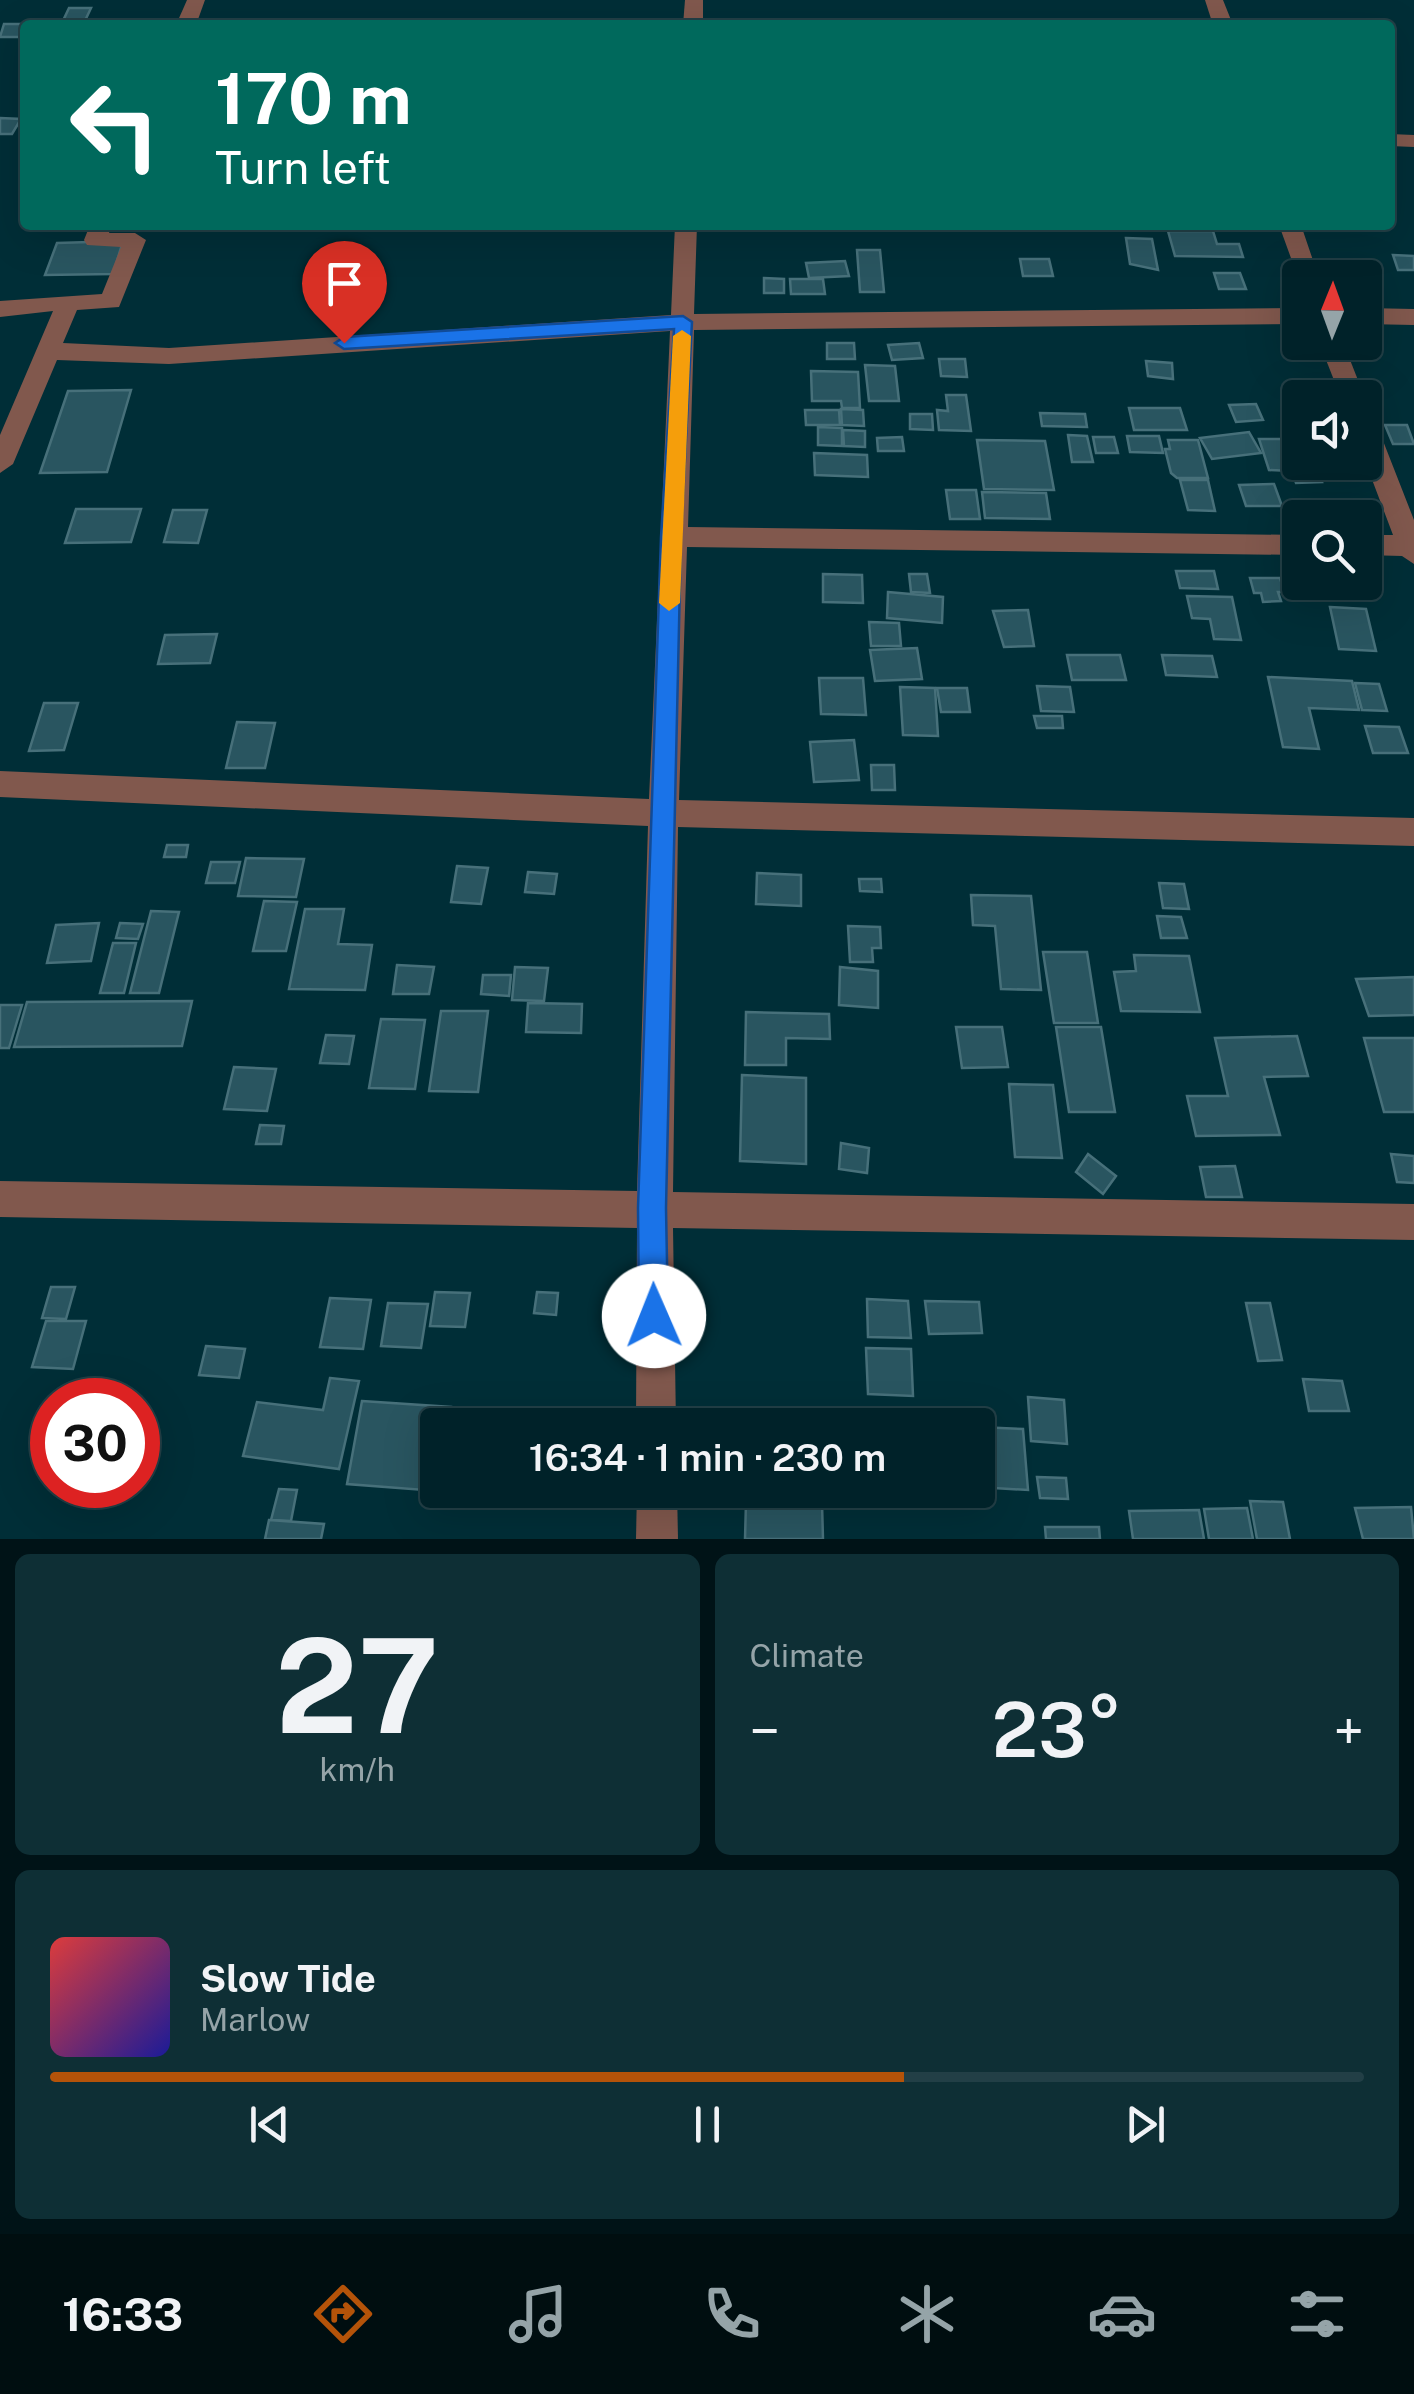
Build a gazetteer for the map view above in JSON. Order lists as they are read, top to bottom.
{
  "north": "top",
  "page": {
    "turn": ["170 m", "Turn left"],
    "limit": "30",
    "trip": "16:34 · 1 min · 230 m",
    "tile": [
      ["27", "km/h"],
      "Climate"
    ],
    "heat": ["−", "23°", "+"],
    "song": ["Slow Tide", "Marlow"],
    "tabs": "16:33"
  }
}
